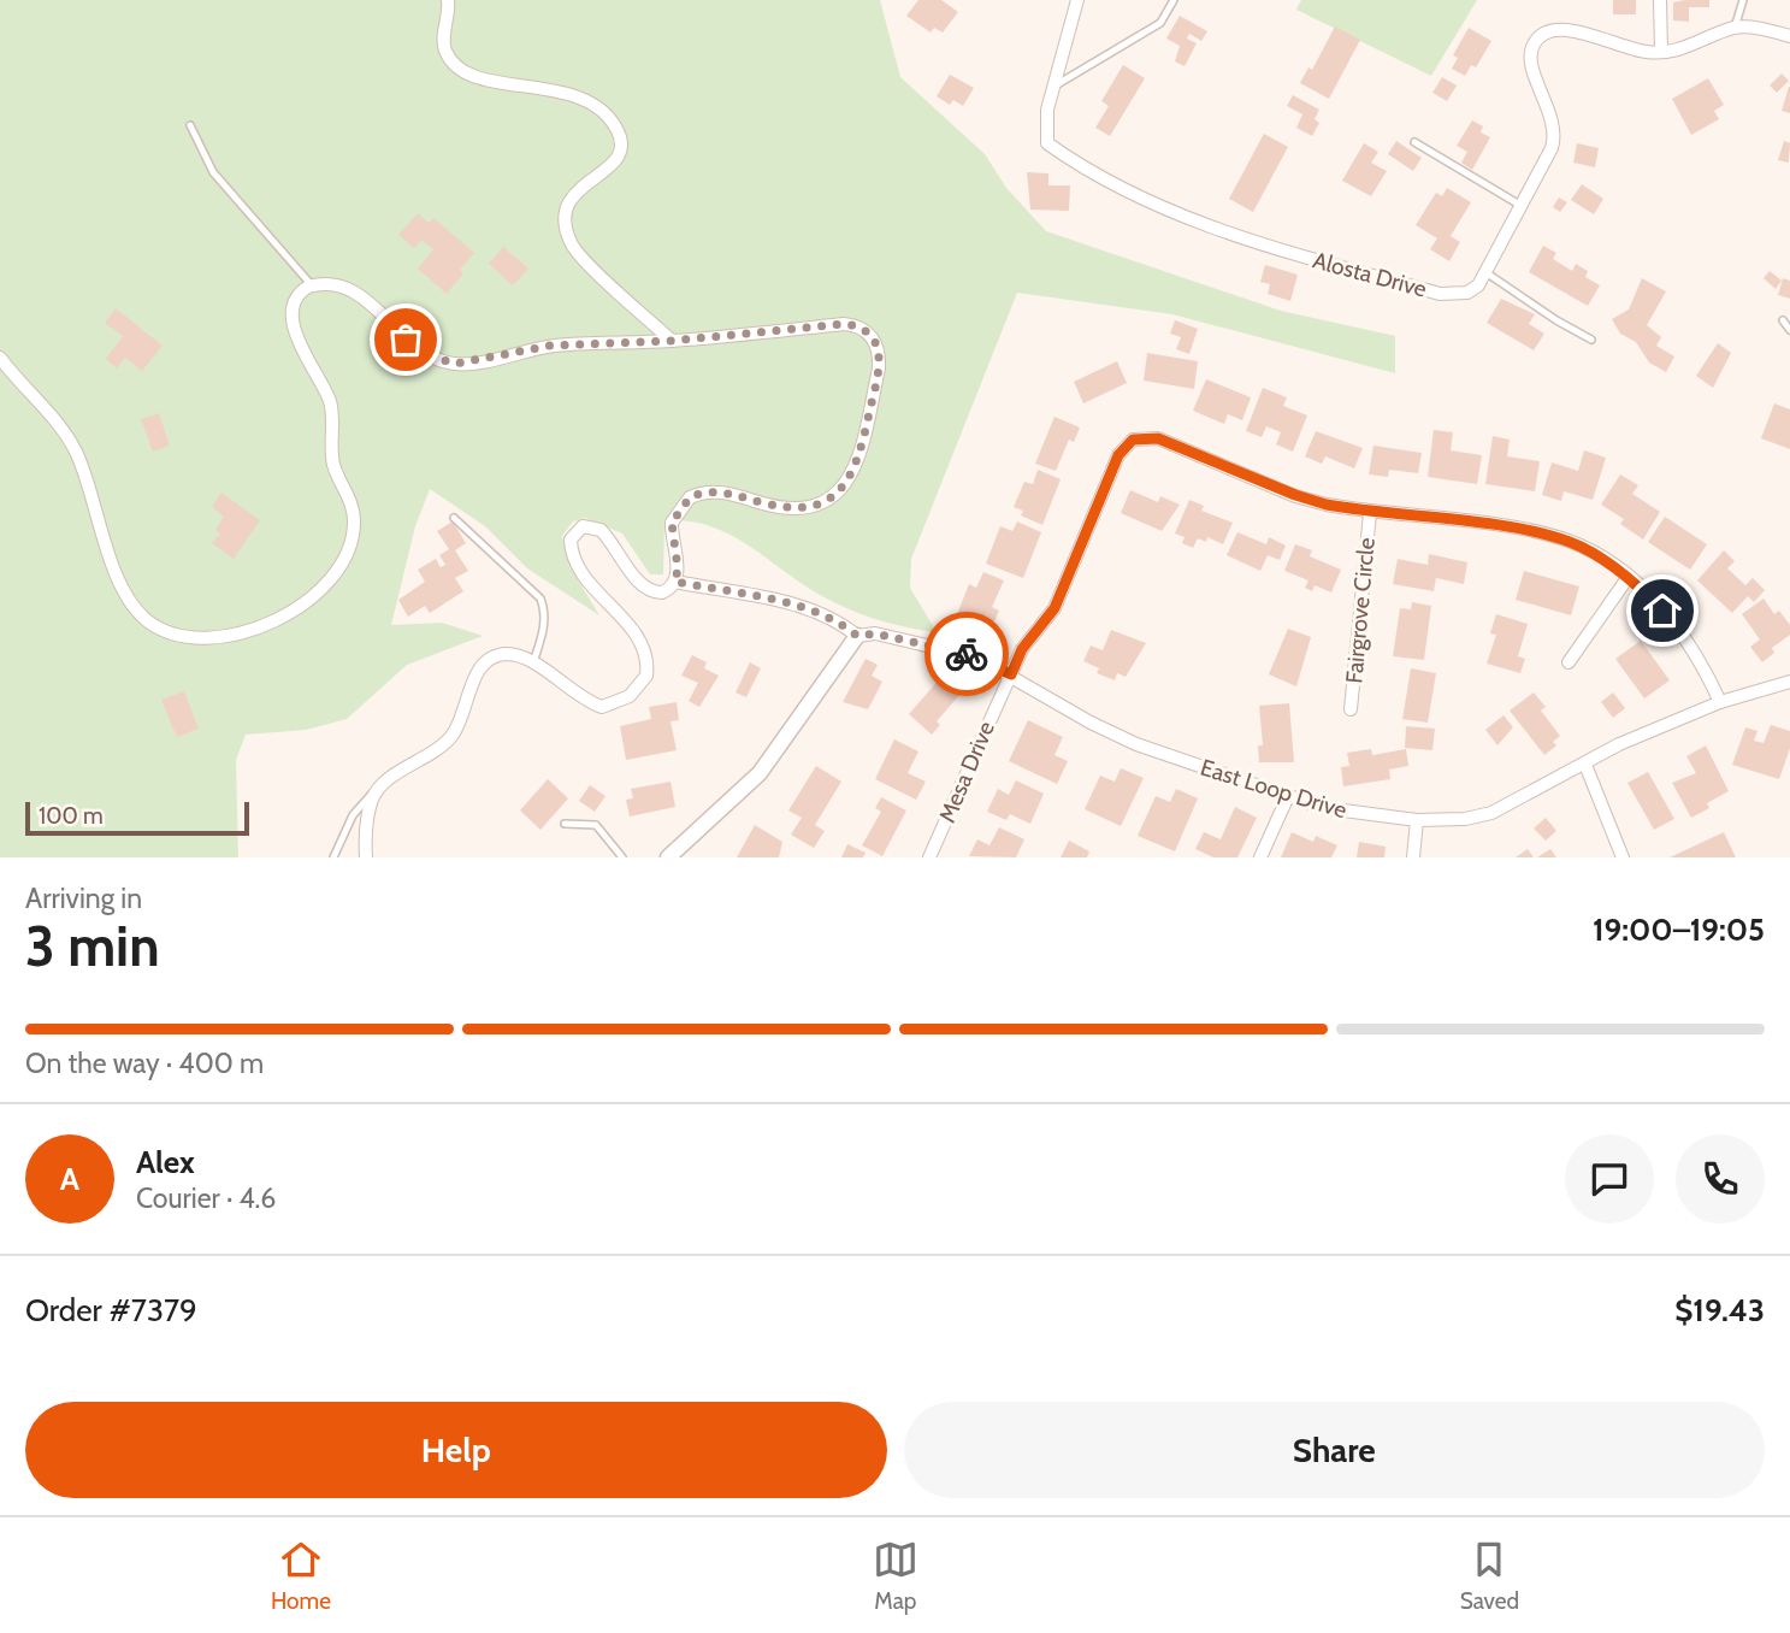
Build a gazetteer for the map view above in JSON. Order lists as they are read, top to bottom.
{
  "streets": {
    "street": [
      "Alosta Drive",
      "Fairgrove Circle",
      "Mesa Drive",
      "East Loop Drive"
    ]
  },
  "crossings": [
    ["Fairgrove Circle", "Mesa Drive"],
    ["Mesa Drive", "East Loop Drive"]
  ],
  "scale_bar": "100 m",
  "page": {
    "scale": "100 m",
    "heading": ["3 min", "Arriving in", "19:00–19:05"],
    "panel": [
      "Alex",
      "Courier · 4.6",
      "Order #7379",
      "$19.43"
    ],
    "bar": "On the way · 400 m",
    "round": "A",
    "buttons": ["Help", "Share"],
    "tabs": ["Home", "Map", "Saved"]
  }
}
